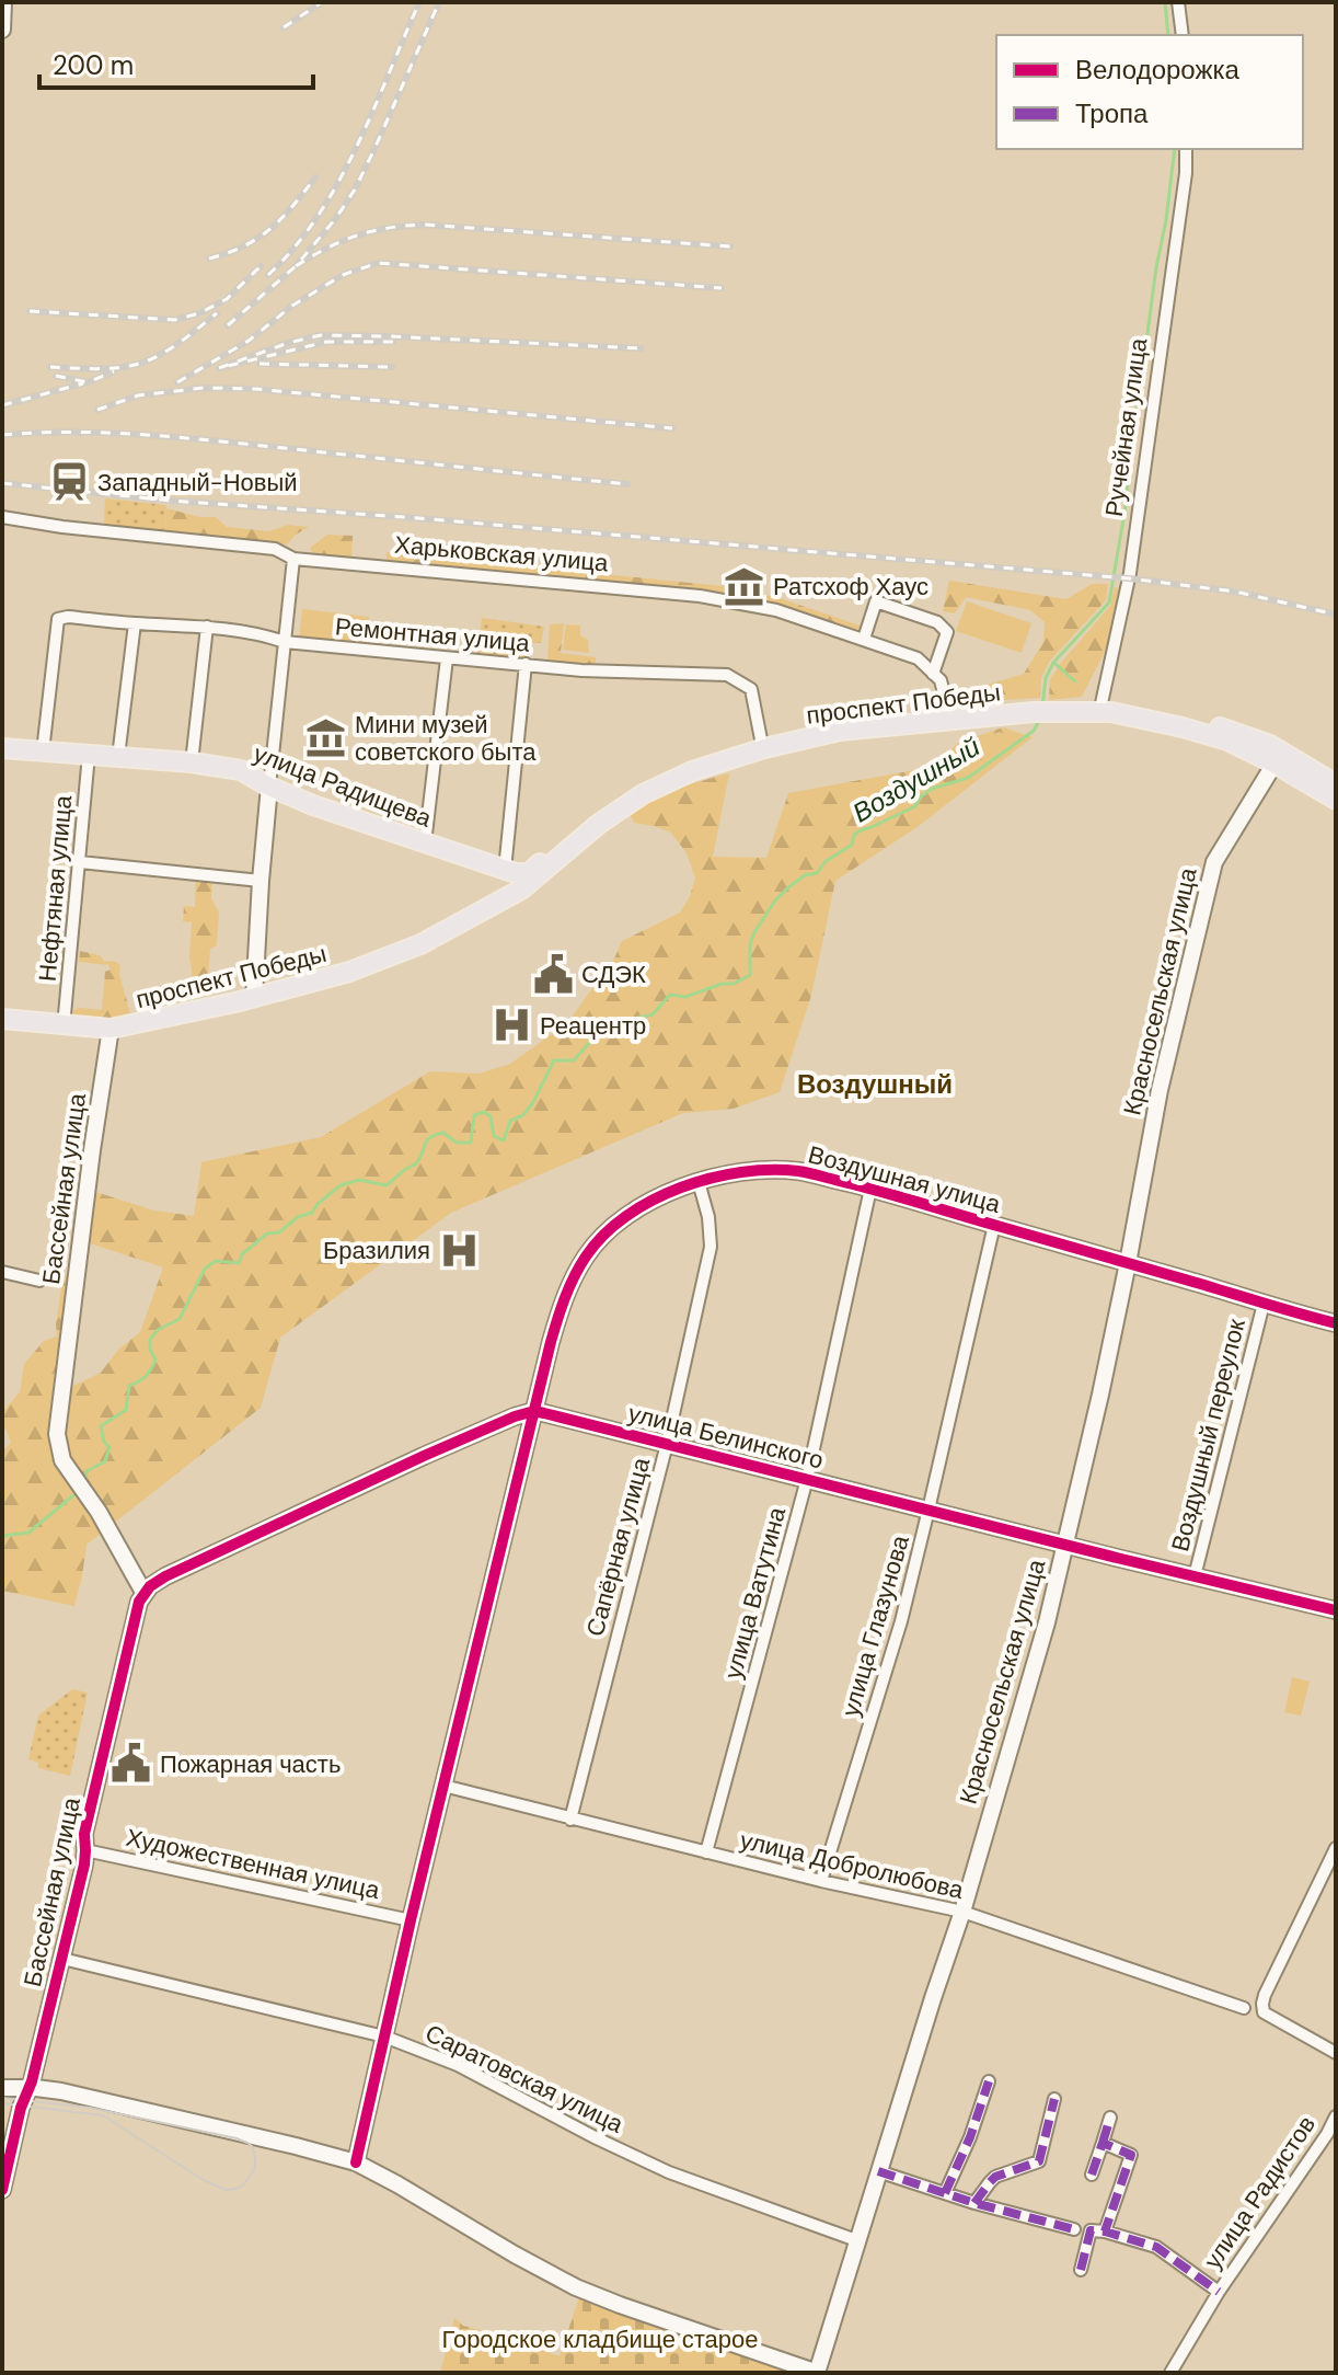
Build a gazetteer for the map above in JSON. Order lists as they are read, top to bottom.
{
  "streets": {
    "main road": ["проспект Победы", "улица Радищева"],
    "street": [
      "Ручейная улица",
      "Харьковская улица",
      "Ремонтная улица",
      "Нефтяная улица",
      "Красносельская улица",
      "Воздушная улица",
      "Бассейная улица",
      "Воздушный переулок",
      "улица Белинского",
      "Сапёрная улица",
      "улица Ватутина",
      "улица Глазунова",
      "Художественная улица",
      "улица Добролюбова",
      "Саратовская улица",
      "улица Радистов"
    ]
  },
  "crossings": [
    ["Ручейная улица", "проспект Победы"],
    ["Ремонтная улица", "проспект Победы"],
    ["Ремонтная улица", "улица Радищева"],
    ["проспект Победы", "улица Радищева"],
    ["проспект Победы", "Нефтяная улица"],
    ["проспект Победы", "Красносельская улица"],
    ["проспект Победы", "Бассейная улица"],
    ["улица Радищева", "Нефтяная улица"],
    ["Красносельская улица", "Воздушная улица"],
    ["Красносельская улица", "улица Белинского"],
    ["Красносельская улица", "улица Добролюбова"],
    ["Красносельская улица", "Саратовская улица"],
    ["Воздушная улица", "Воздушный переулок"],
    ["Воздушная улица", "улица Белинского"],
    ["Воздушная улица", "Сапёрная улица"],
    ["Воздушная улица", "улица Ватутина"],
    ["Воздушная улица", "улица Глазунова"],
    ["Воздушная улица", "Художественная улица"],
    ["Воздушная улица", "улица Добролюбова"],
    ["Воздушная улица", "Саратовская улица"],
    ["Бассейная улица", "Художественная улица"],
    ["Бассейная улица", "Саратовская улица"],
    ["Воздушный переулок", "улица Белинского"],
    ["улица Белинского", "Сапёрная улица"],
    ["улица Белинского", "улица Ватутина"],
    ["улица Белинского", "улица Глазунова"],
    ["Сапёрная улица", "улица Добролюбова"],
    ["улица Ватутина", "улица Добролюбова"],
    ["улица Глазунова", "улица Добролюбова"]
  ],
  "districts": ["Воздушный"],
  "water": ["Воздушный"],
  "parks": ["Городское кладбище старое"],
  "places": {
    "station": ["Западный-Новый"],
    "museum": ["Ратсхоф Хаус", "Мини музей советского быта"],
    "public building": ["СДЭК", "Пожарная часть"],
    "hospital": ["Реацентр", "Бразилия"]
  },
  "legend": ["Велодорожка", "Тропа"],
  "scale_bar": "200 m"
}
